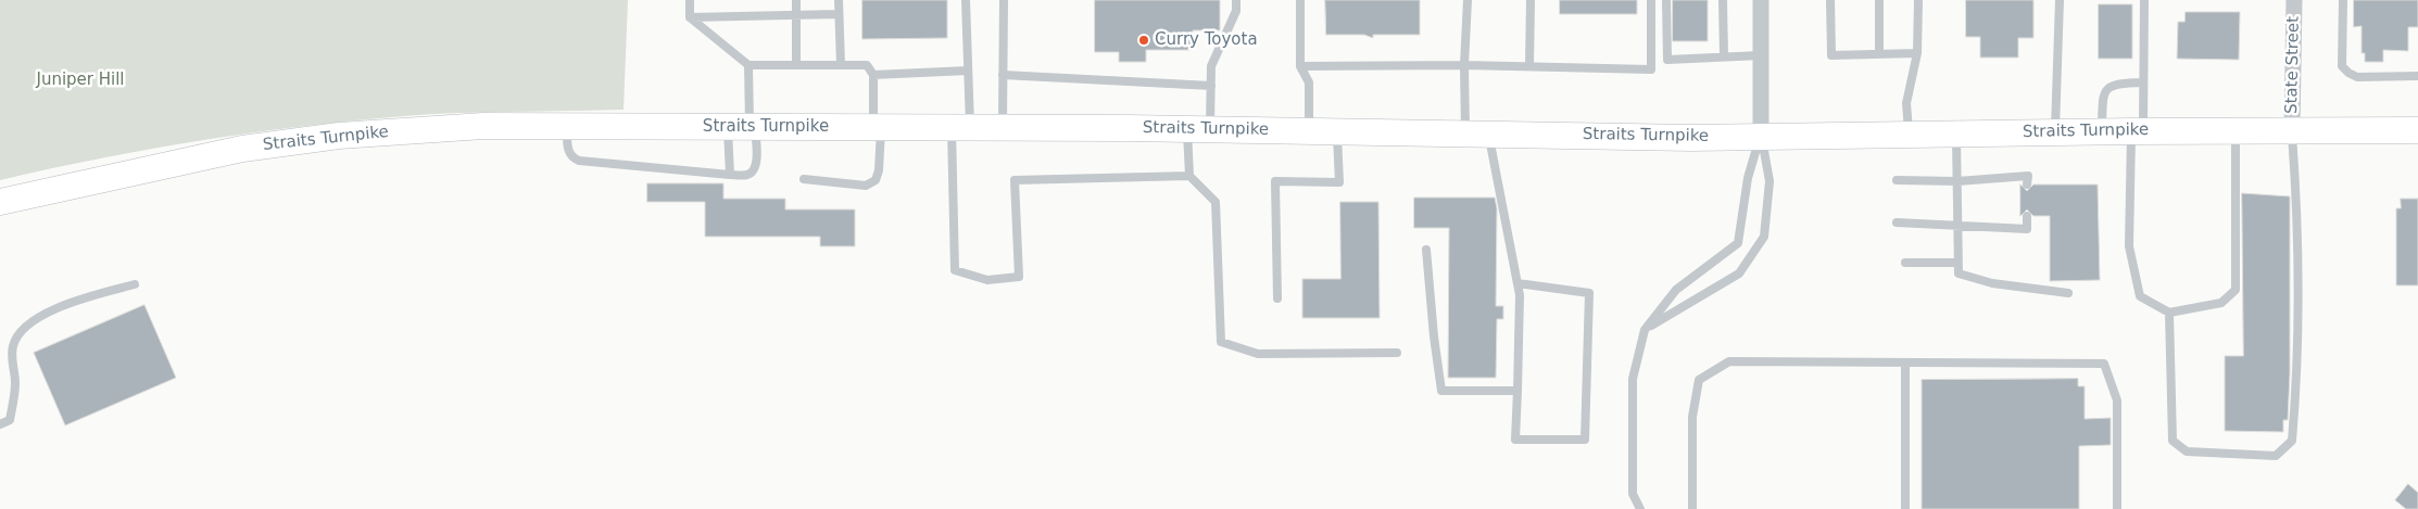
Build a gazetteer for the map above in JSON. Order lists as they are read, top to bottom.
{
  "streets": {
    "main road": ["Straits Turnpike"],
    "street": ["State Street"]
  },
  "crossings": [
    ["State Street", "Straits Turnpike"]
  ],
  "parks": ["Juniper Hill"],
  "places": ["Curry Toyota"]
}
